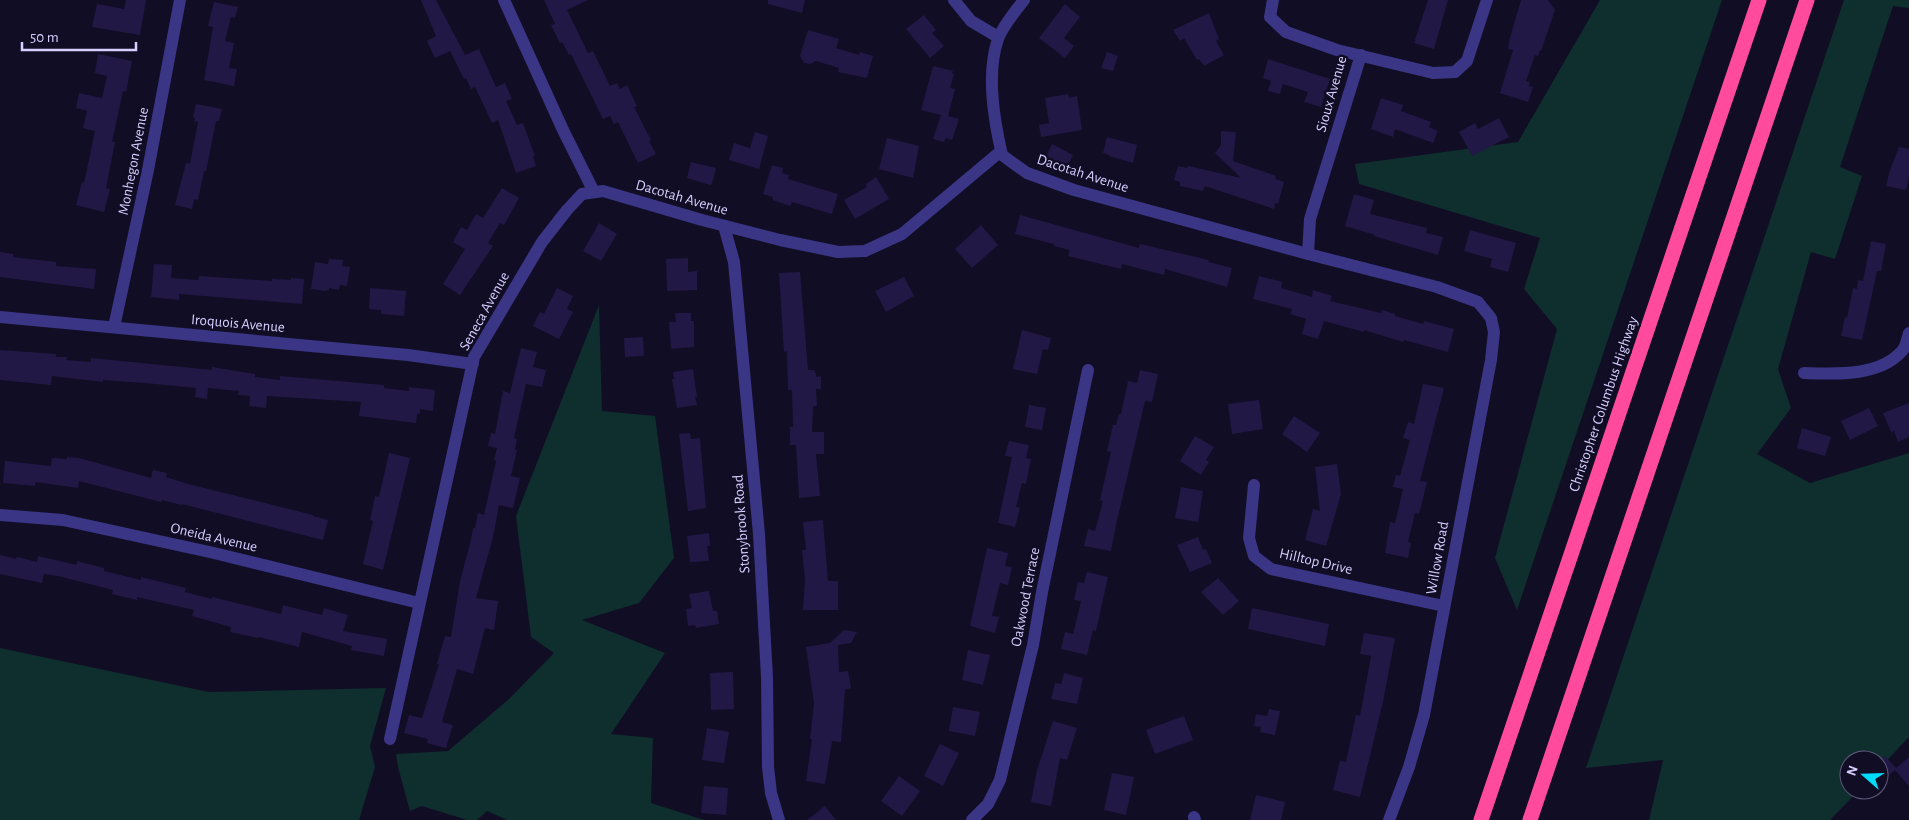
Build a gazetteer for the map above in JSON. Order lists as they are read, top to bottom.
{
  "streets": {
    "highway": ["Christopher Columbus Highway"],
    "street": [
      "Sioux Avenue",
      "Monhegon Avenue",
      "Dacotah Avenue",
      "Seneca Avenue",
      "Iroquois Avenue",
      "Stonybrook Road",
      "Oneida Avenue",
      "Willow Road",
      "Hilltop Drive",
      "Oakwood Terrace"
    ]
  },
  "crossings": [
    ["Sioux Avenue", "Dacotah Avenue"],
    ["Monhegon Avenue", "Iroquois Avenue"],
    ["Dacotah Avenue", "Seneca Avenue"],
    ["Dacotah Avenue", "Stonybrook Road"],
    ["Dacotah Avenue", "Willow Road"],
    ["Seneca Avenue", "Iroquois Avenue"],
    ["Seneca Avenue", "Oneida Avenue"],
    ["Willow Road", "Hilltop Drive"]
  ],
  "scale_bar": "50 m",
  "north": "left"
}
